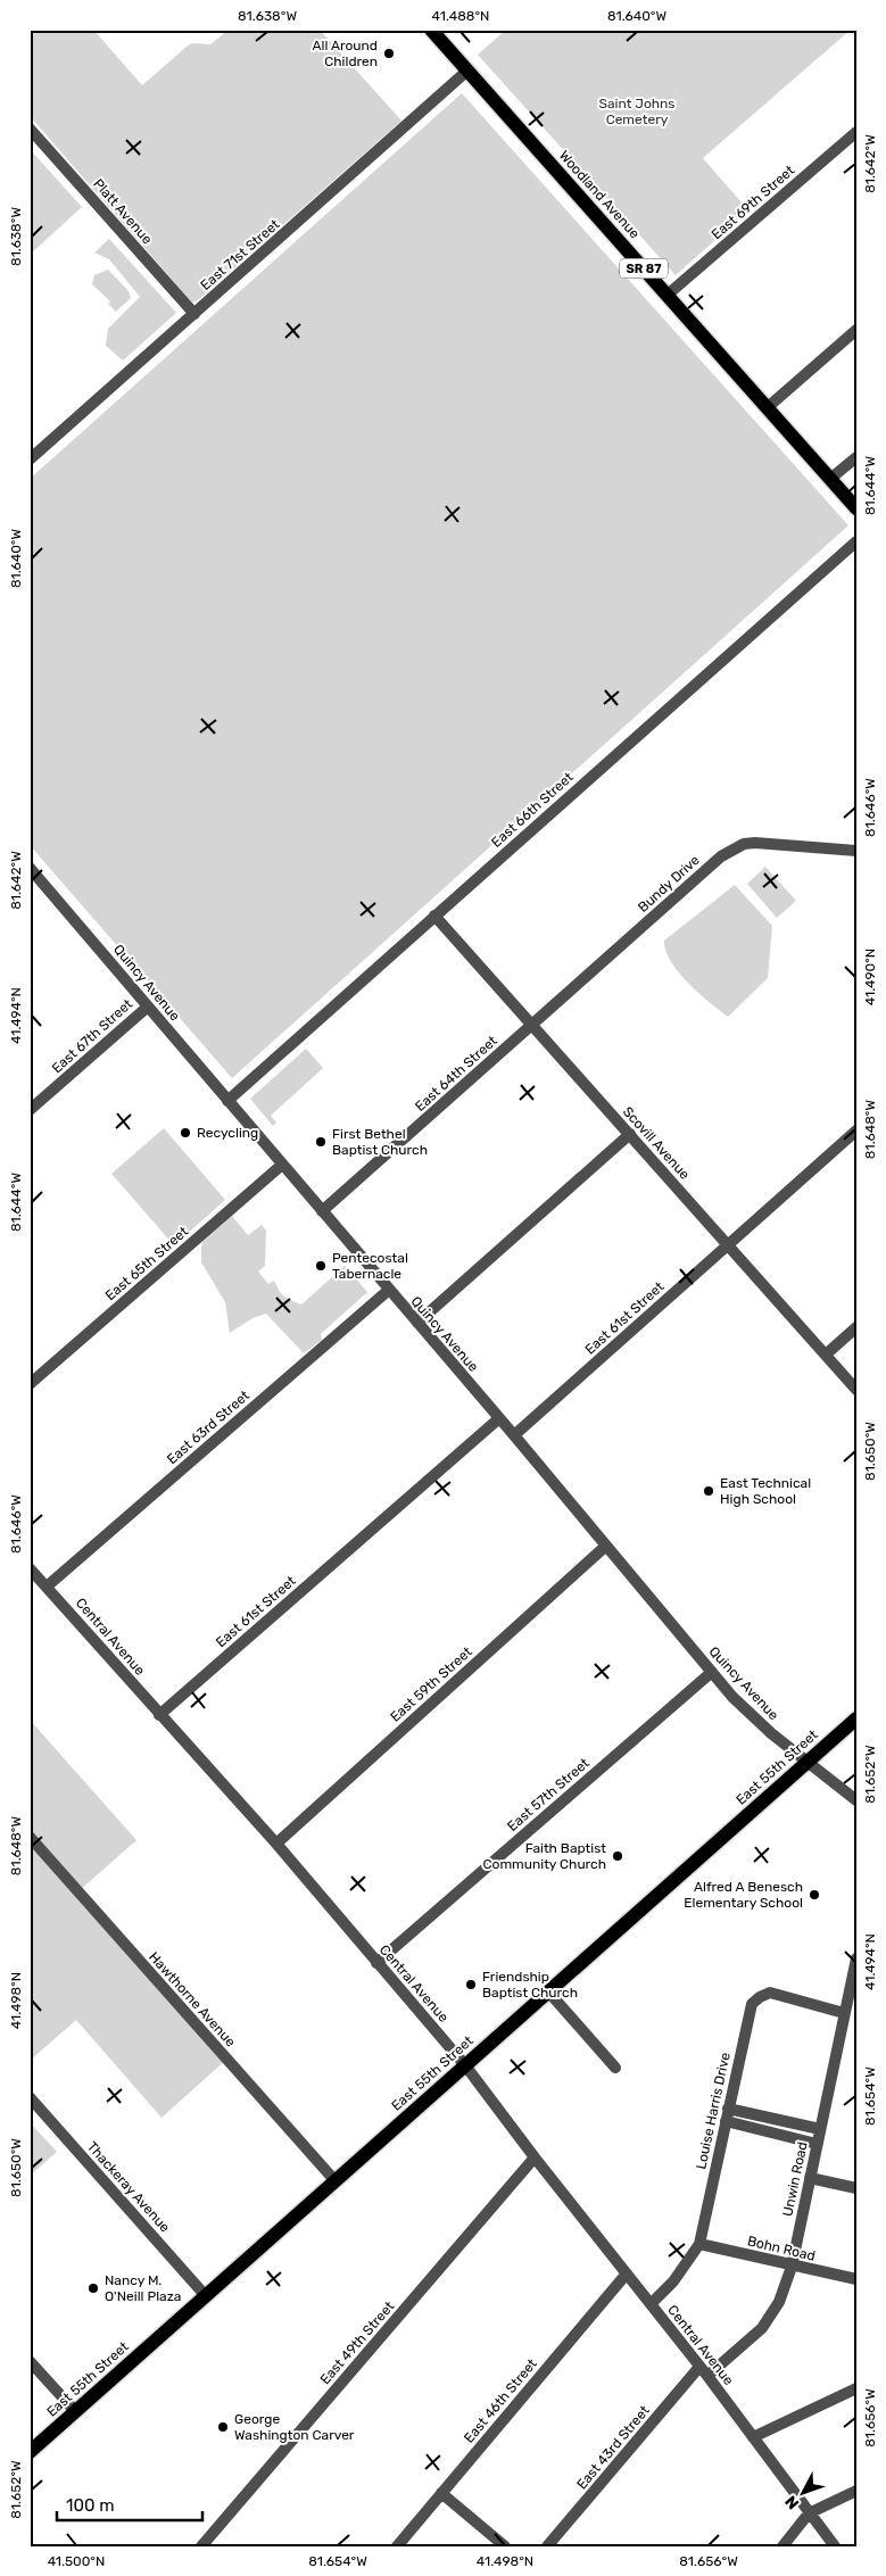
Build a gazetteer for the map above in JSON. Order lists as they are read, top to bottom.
{
  "streets": {
    "main road": ["Woodland Avenue", "SR 87", "East 55th Street"],
    "street": [
      "East 69th Street",
      "Platt Avenue",
      "East 71st Street",
      "East 66th Street",
      "Bundy Drive",
      "Quincy Avenue",
      "East 67th Street",
      "East 64th Street",
      "Scovill Avenue",
      "East 65th Street",
      "East 61st Street",
      "East 63rd Street",
      "Central Avenue",
      "East 59th Street",
      "East 57th Street",
      "Hawthorne Avenue",
      "Louise Harris Drive",
      "Unwin Road",
      "Thackeray Avenue",
      "Bohn Road",
      "East 49th Street",
      "East 46th Street",
      "East 43rd Street"
    ]
  },
  "crossings": [
    ["Woodland Avenue", "East 69th Street"],
    ["Woodland Avenue", "East 71st Street"],
    ["Platt Avenue", "East 71st Street"],
    ["East 66th Street", "Quincy Avenue"],
    ["East 66th Street", "Scovill Avenue"],
    ["Bundy Drive", "East 64th Street"],
    ["Bundy Drive", "Scovill Avenue"],
    ["Quincy Avenue", "East 67th Street"],
    ["Quincy Avenue", "East 64th Street"],
    ["Quincy Avenue", "East 65th Street"],
    ["Quincy Avenue", "East 61st Street"],
    ["Quincy Avenue", "East 63rd Street"],
    ["Quincy Avenue", "East 59th Street"],
    ["Quincy Avenue", "East 55th Street"],
    ["Quincy Avenue", "East 57th Street"],
    ["East 64th Street", "Scovill Avenue"],
    ["Scovill Avenue", "East 61st Street"],
    ["East 61st Street", "Central Avenue"],
    ["East 63rd Street", "Central Avenue"],
    ["Central Avenue", "East 59th Street"],
    ["Central Avenue", "East 55th Street"],
    ["Central Avenue", "East 57th Street"],
    ["Central Avenue", "Louise Harris Drive"],
    ["Central Avenue", "Unwin Road"],
    ["Central Avenue", "East 49th Street"],
    ["Central Avenue", "East 46th Street"],
    ["Central Avenue", "East 43rd Street"],
    ["East 55th Street", "Hawthorne Avenue"],
    ["East 55th Street", "Thackeray Avenue"],
    ["Louise Harris Drive", "Unwin Road"],
    ["Louise Harris Drive", "Bohn Road"],
    ["Unwin Road", "Bohn Road"],
    ["Unwin Road", "East 43rd Street"]
  ],
  "parks": ["Saint Johns Cemetery"],
  "places": [
    "All Around Children",
    "Recycling",
    "First Bethel Baptist Church",
    "Pentecostal Tabernacle",
    "East Technical High School",
    "Faith Baptist Community Church",
    "Alfred A Benesch Elementary School",
    "Friendship Baptist Church",
    "Nancy M. O'Neill Plaza",
    "George Washington Carver"
  ],
  "scale_bar": "100 m",
  "north": "bottom left",
  "coordinates": [
    "81.638°W",
    "41.488°N",
    "81.640°W",
    "81.642°W",
    "81.644°W",
    "81.646°W",
    "41.490°N",
    "41.494°N",
    "81.648°W",
    "81.650°W",
    "81.652°W",
    "41.498°N",
    "81.654°W",
    "81.656°W",
    "41.500°N"
  ]
}
